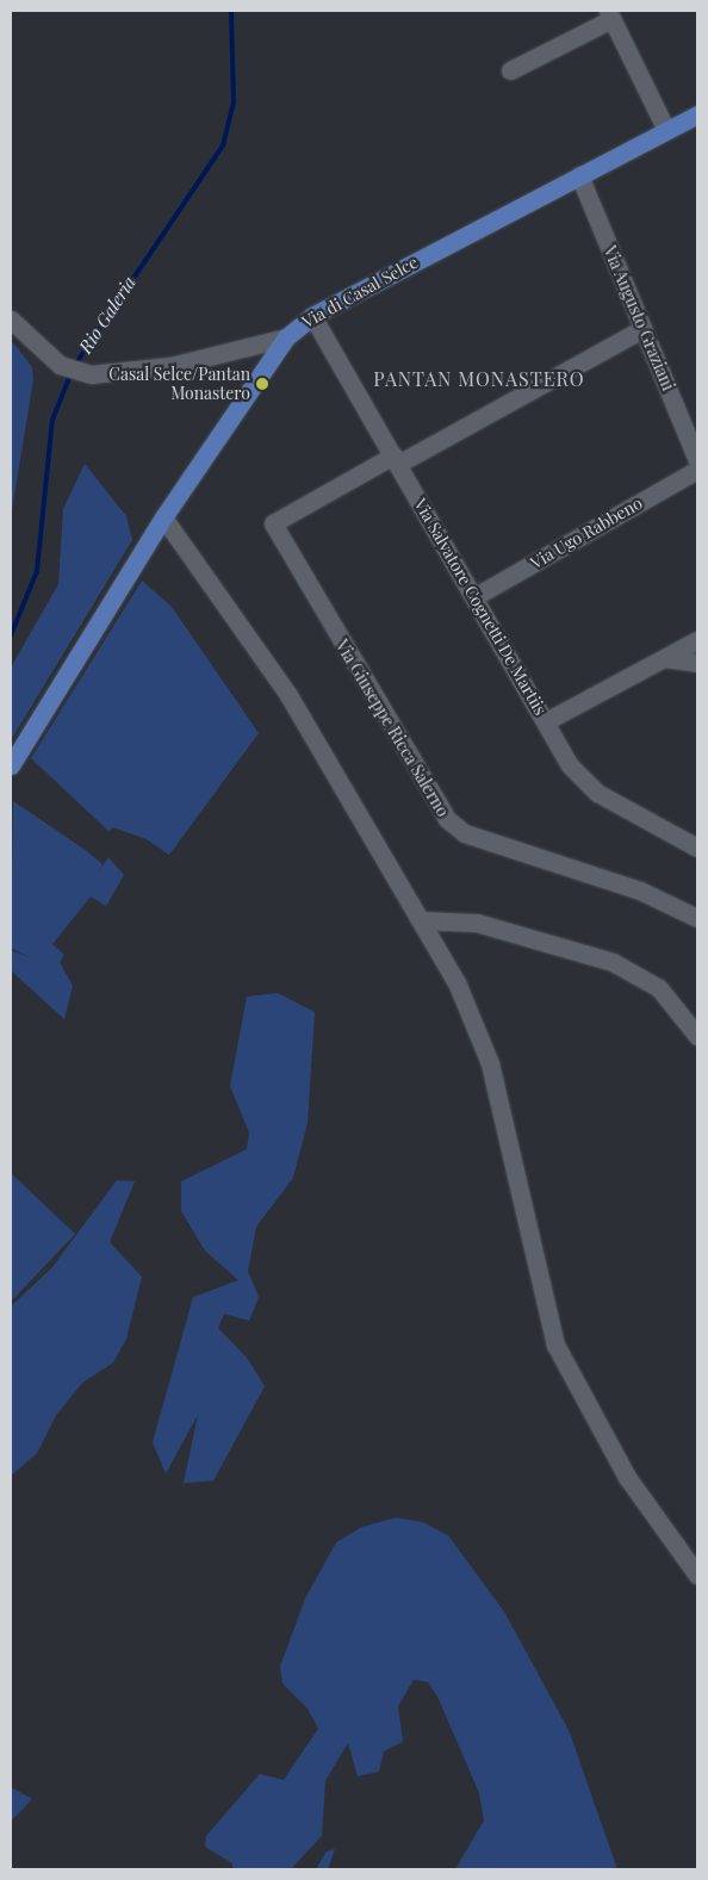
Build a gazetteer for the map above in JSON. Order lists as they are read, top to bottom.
{
  "streets": {
    "main road": ["Via di Casal Selce"],
    "street": [
      "Via Augusto Graziani",
      "Via Ugo Rabbeno",
      "Via Salvatore Cognetti De Martiis",
      "Via Giuseppe Ricca Salerno"
    ]
  },
  "crossings": [
    ["Via di Casal Selce", "Via Augusto Graziani"],
    ["Via di Casal Selce", "Via Salvatore Cognetti De Martiis"],
    ["Via Ugo Rabbeno", "Via Salvatore Cognetti De Martiis"],
    ["Via Salvatore Cognetti De Martiis", "Via Giuseppe Ricca Salerno"]
  ],
  "districts": ["PANTAN MONASTERO"],
  "water": ["Rio Galeria"],
  "places": ["Casal Selce/Pantan Monastero"]
}
